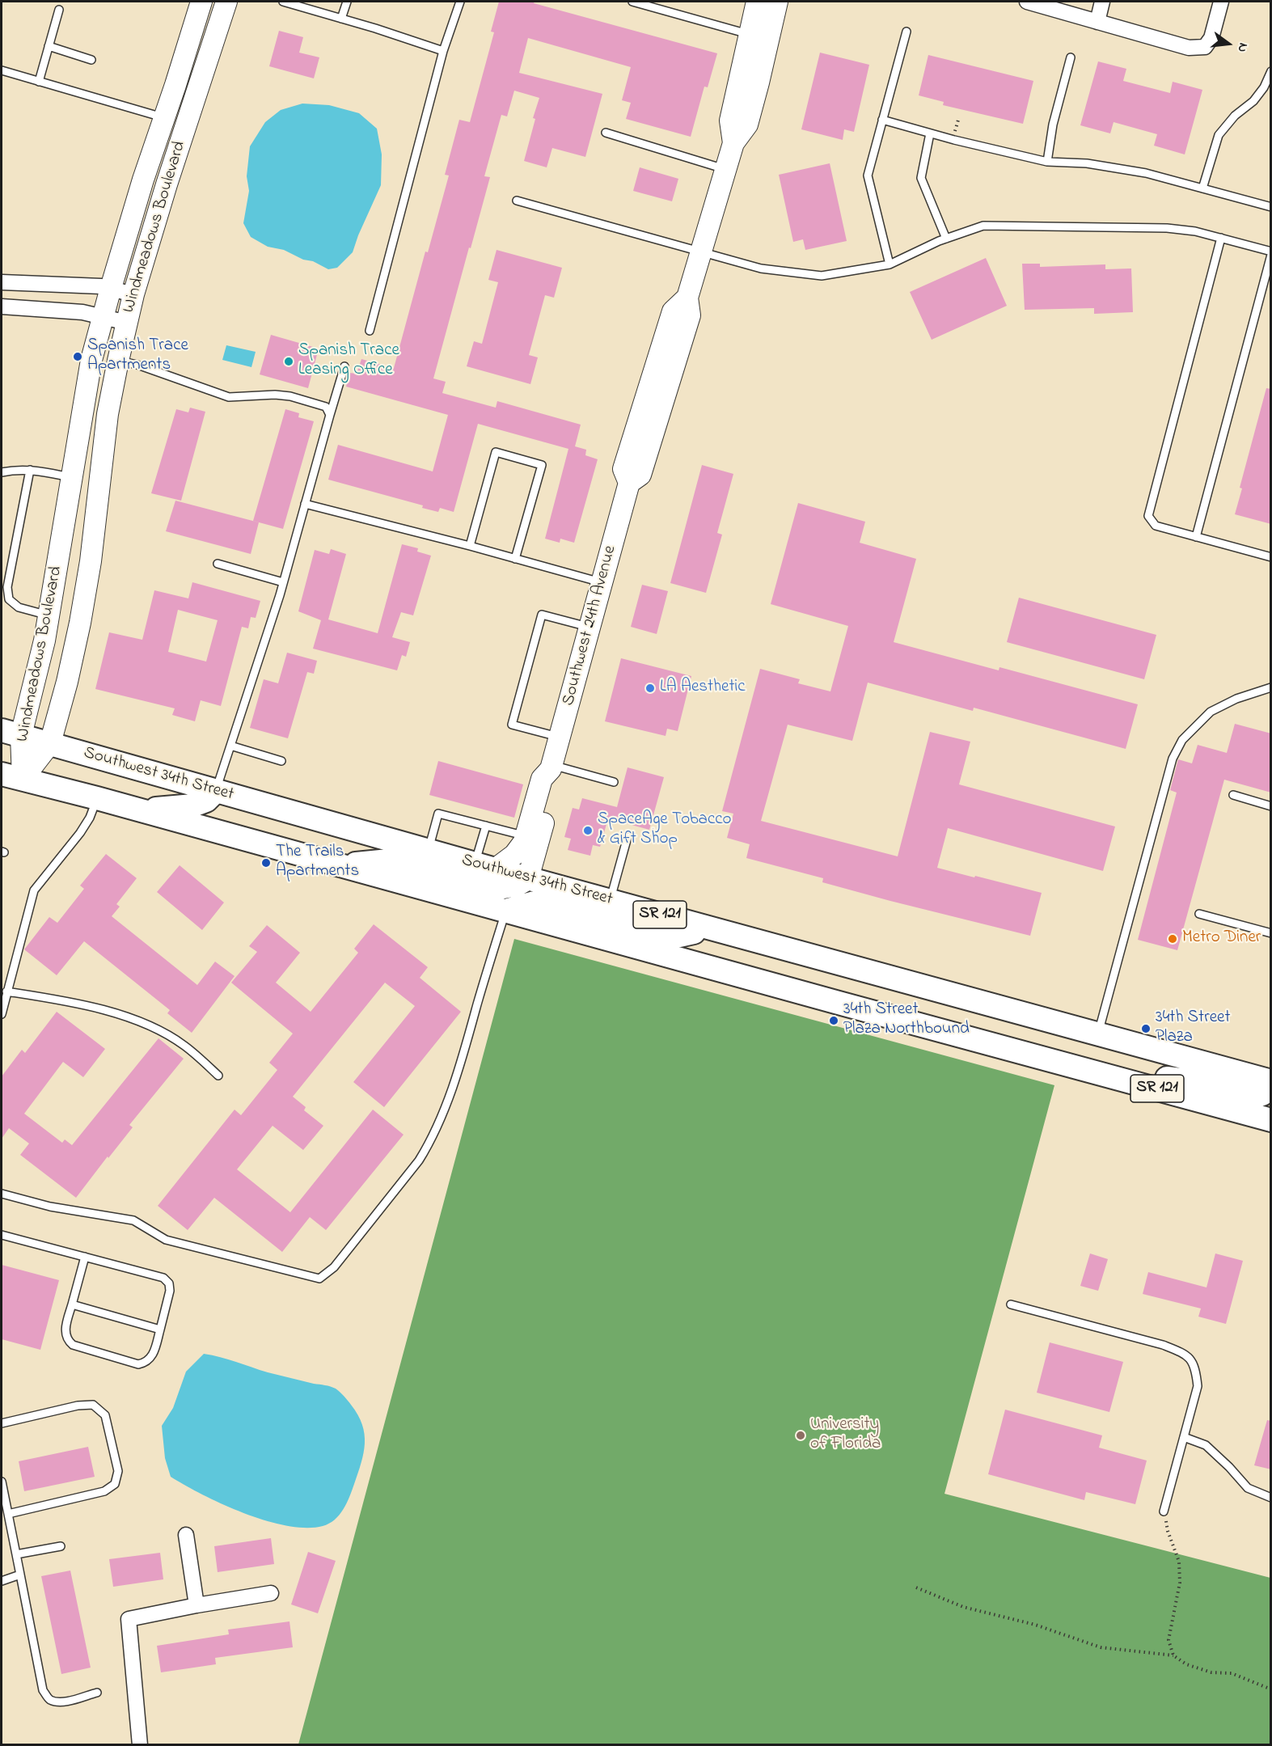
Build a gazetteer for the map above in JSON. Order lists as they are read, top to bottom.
{
  "streets": {
    "main road": ["Southwest 34th Street", "SR 121"],
    "street": ["Windmeadows Boulevard", "Southwest 24th Avenue"]
  },
  "crossings": [
    ["Windmeadows Boulevard", "Southwest 34th Street"],
    ["Windmeadows Boulevard", "SR 121"],
    ["Southwest 24th Avenue", "Southwest 34th Street"]
  ],
  "places": [
    "Spanish Trace Apartments",
    "Spanish Trace Leasing Office",
    "LA Aesthetic",
    "SpaceAge Tobacco & Gift Shop",
    "The Trails Apartments",
    "Metro Diner",
    "34th Street Plaza Northbound",
    "34th Street Plaza",
    "University of Florida"
  ],
  "north": "right"
}
